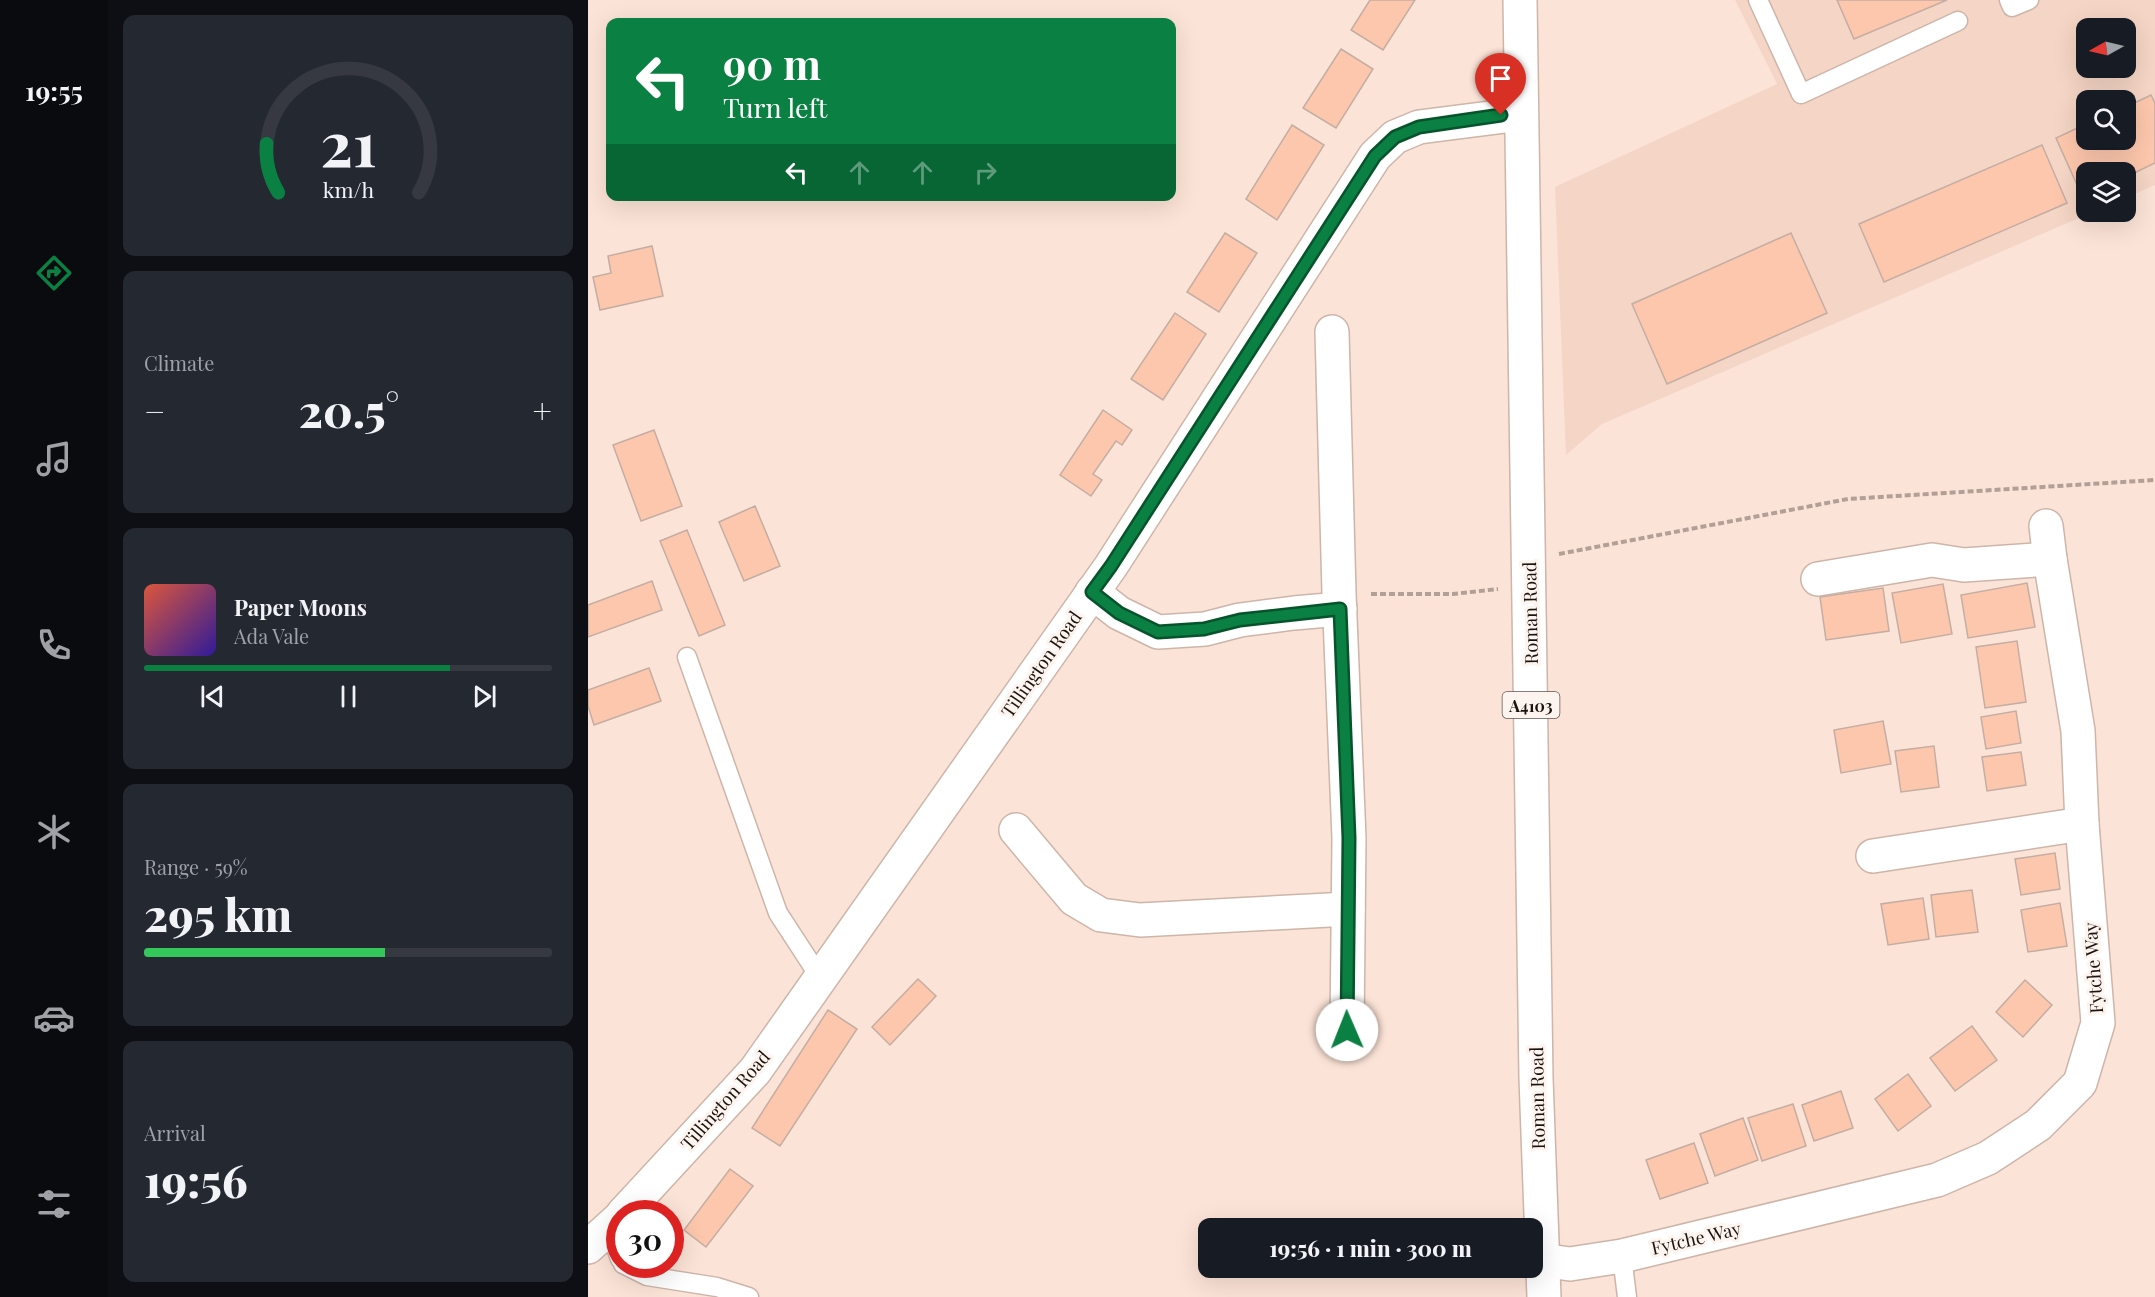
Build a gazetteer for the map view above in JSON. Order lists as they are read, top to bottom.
{
  "streets": {
    "street": [
      "Roman Road",
      "Tillington Road",
      "A4103",
      "Fytche Way"
    ]
  },
  "crossings": [
    ["Roman Road", "Tillington Road"]
  ],
  "north": "left",
  "page": {
    "tabs": "19:55",
    "turn": ["90 m", "Turn left"],
    "tile": [
      "Climate",
      ["Range · 59%", "295 km"],
      ["Arrival", "19:56"]
    ],
    "heat": ["−", "20.5°", "+"],
    "song": ["Paper Moons", "Ada Vale"],
    "limit": "30",
    "trip": "19:56 · 1 min · 300 m",
    "gauge": ["21", "km/h"]
  }
}
